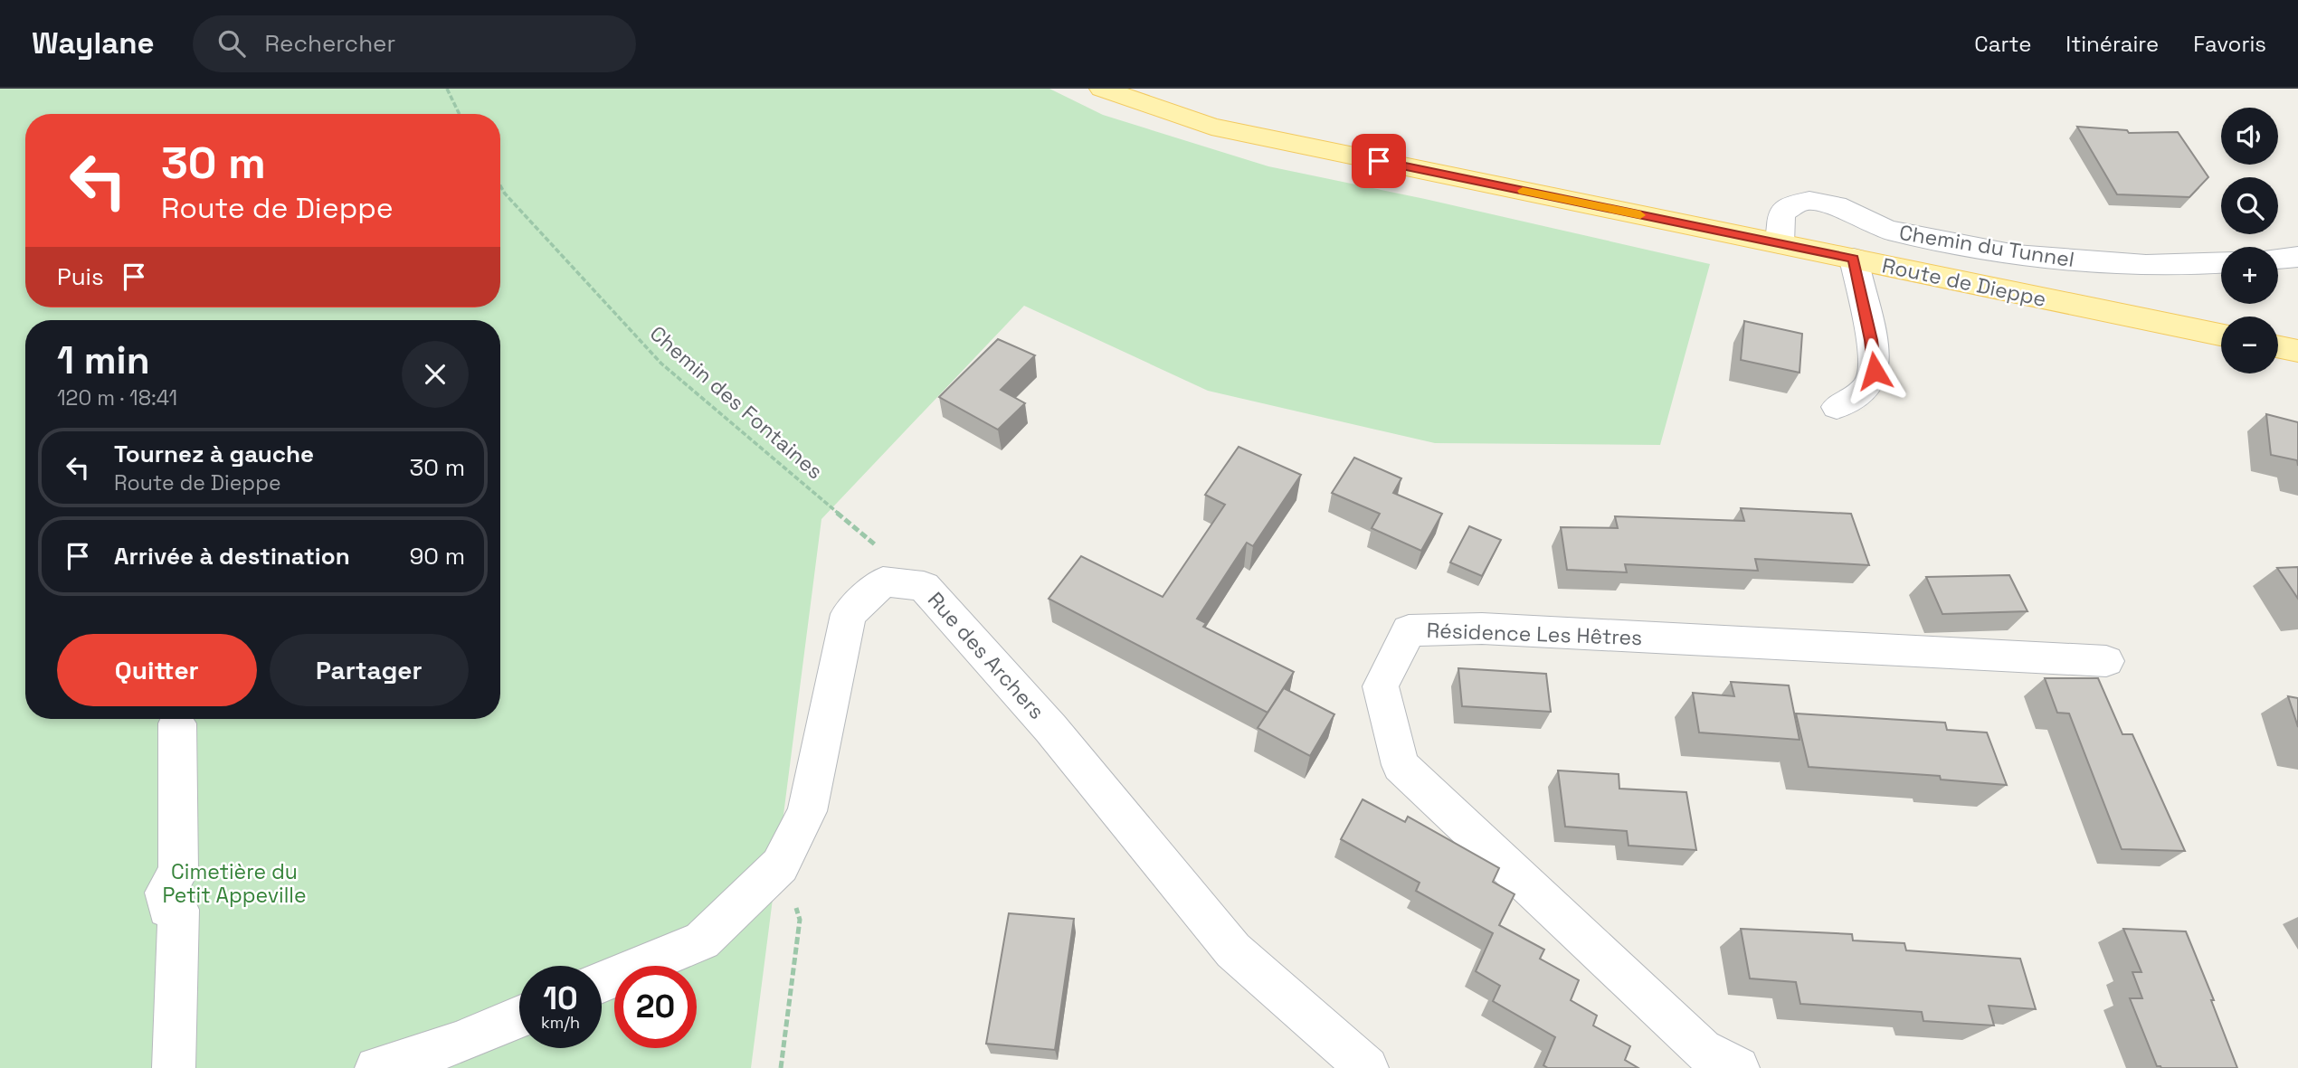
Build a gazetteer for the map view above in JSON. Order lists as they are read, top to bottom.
{
  "streets": {
    "main road": ["Route de Dieppe"],
    "street": ["Chemin du Tunnel", "Résidence Les Hêtres", "Rue des Archers"],
    "path": ["Chemin des Fontaines"]
  },
  "crossings": [
    ["Chemin du Tunnel", "Route de Dieppe"],
    ["Chemin des Fontaines", "Rue des Archers"]
  ],
  "parks": ["Cimetière du Petit Appeville"],
  "page": {
    "header": "Waylane",
    "search": "Rechercher",
    "nav": ["Carte", "Itinéraire", "Favoris"],
    "map_buttons": ["+", "−"],
    "turn": ["30 m", "Route de Dieppe"],
    "then": "Puis",
    "heading": ["1 min", "120 m · 18:41"],
    "list": [
      {
        "name": "Tournez à gauche",
        "note": "Route de Dieppe",
        "value": "30 m"
      },
      {
        "name": "Arrivée à destination",
        "value": "90 m"
      }
    ],
    "buttons": ["Quitter", "Partager"],
    "speed": "10 km/h",
    "limit": "20"
  }
}
